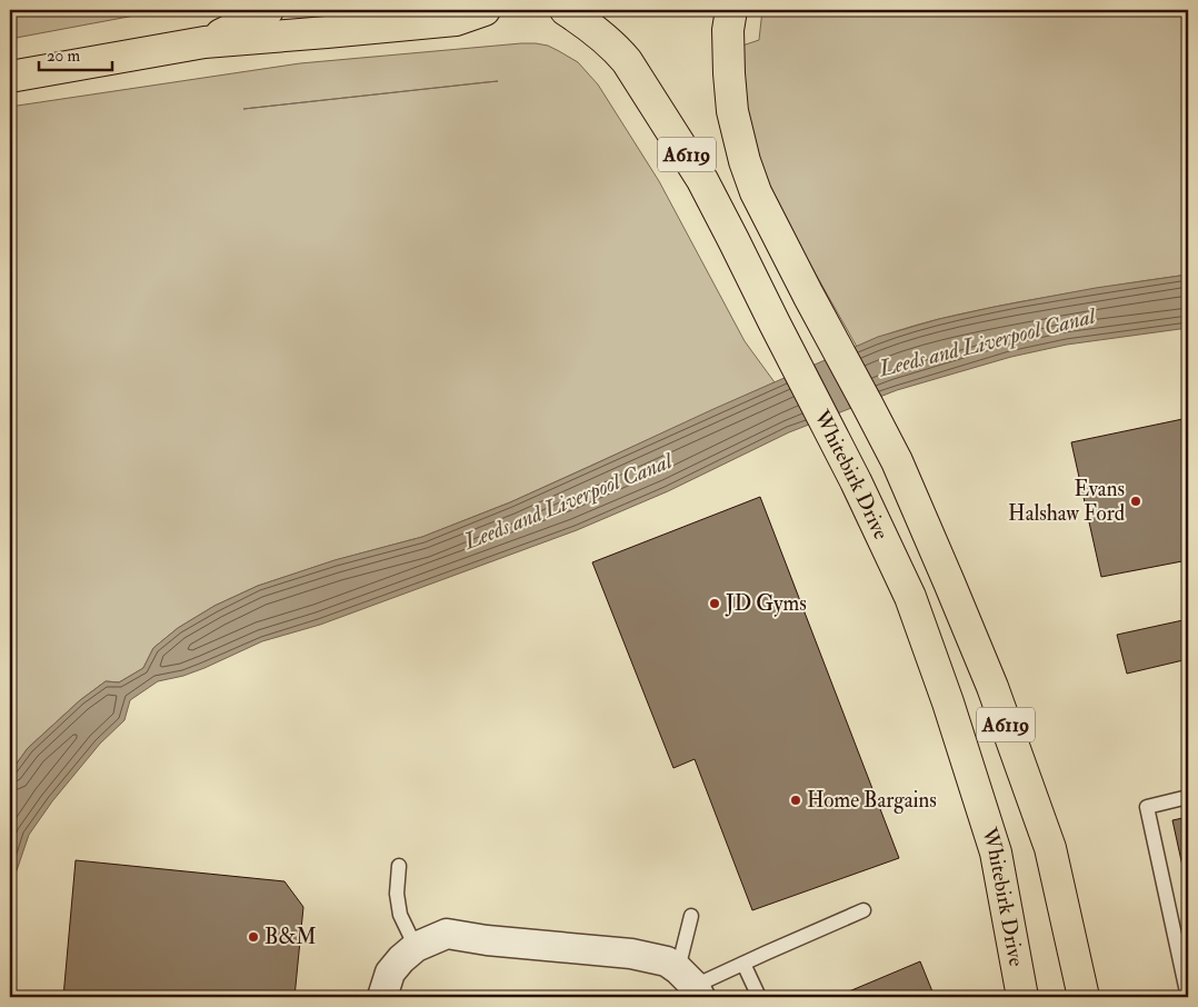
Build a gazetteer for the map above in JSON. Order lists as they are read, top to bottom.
{
  "streets": {
    "main road": ["A6119", "Whitebirk Drive"]
  },
  "water": ["Leeds and Liverpool Canal"],
  "places": [
    "Evans Halshaw Ford",
    "JD Gyms",
    "Home Bargains",
    "B&M"
  ],
  "scale_bar": "20 m"
}
